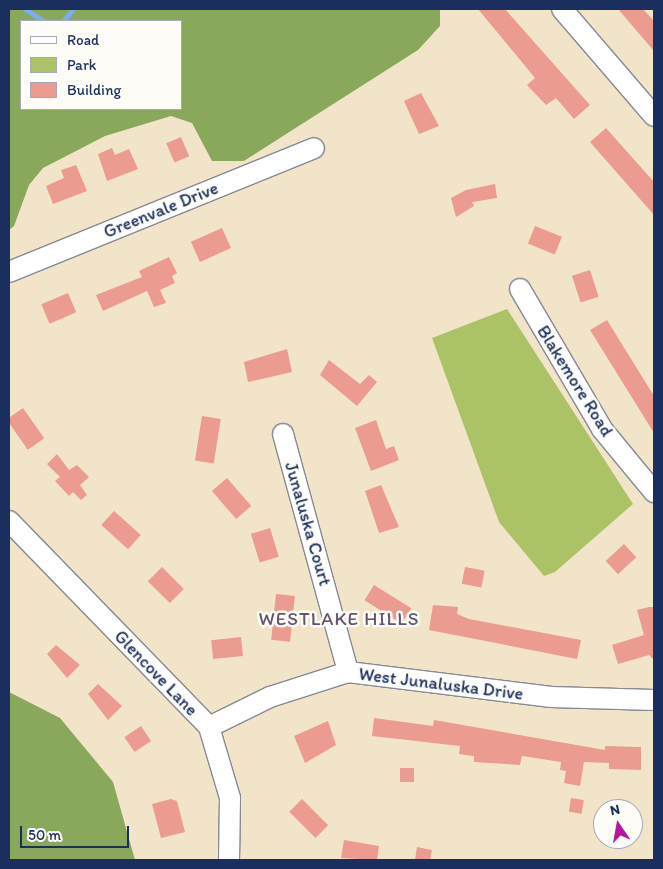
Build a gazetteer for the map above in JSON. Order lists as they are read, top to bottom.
{
  "streets": {
    "street": [
      "Greenvale Drive",
      "Blakemore Road",
      "Junaluska Court",
      "Glencove Lane",
      "West Junaluska Drive"
    ]
  },
  "crossings": [
    ["Junaluska Court", "West Junaluska Drive"],
    ["Glencove Lane", "West Junaluska Drive"]
  ],
  "districts": ["WESTLAKE HILLS"],
  "legend": ["Road", "Park", "Building"],
  "scale_bar": "50 m",
  "north": "top"
}
